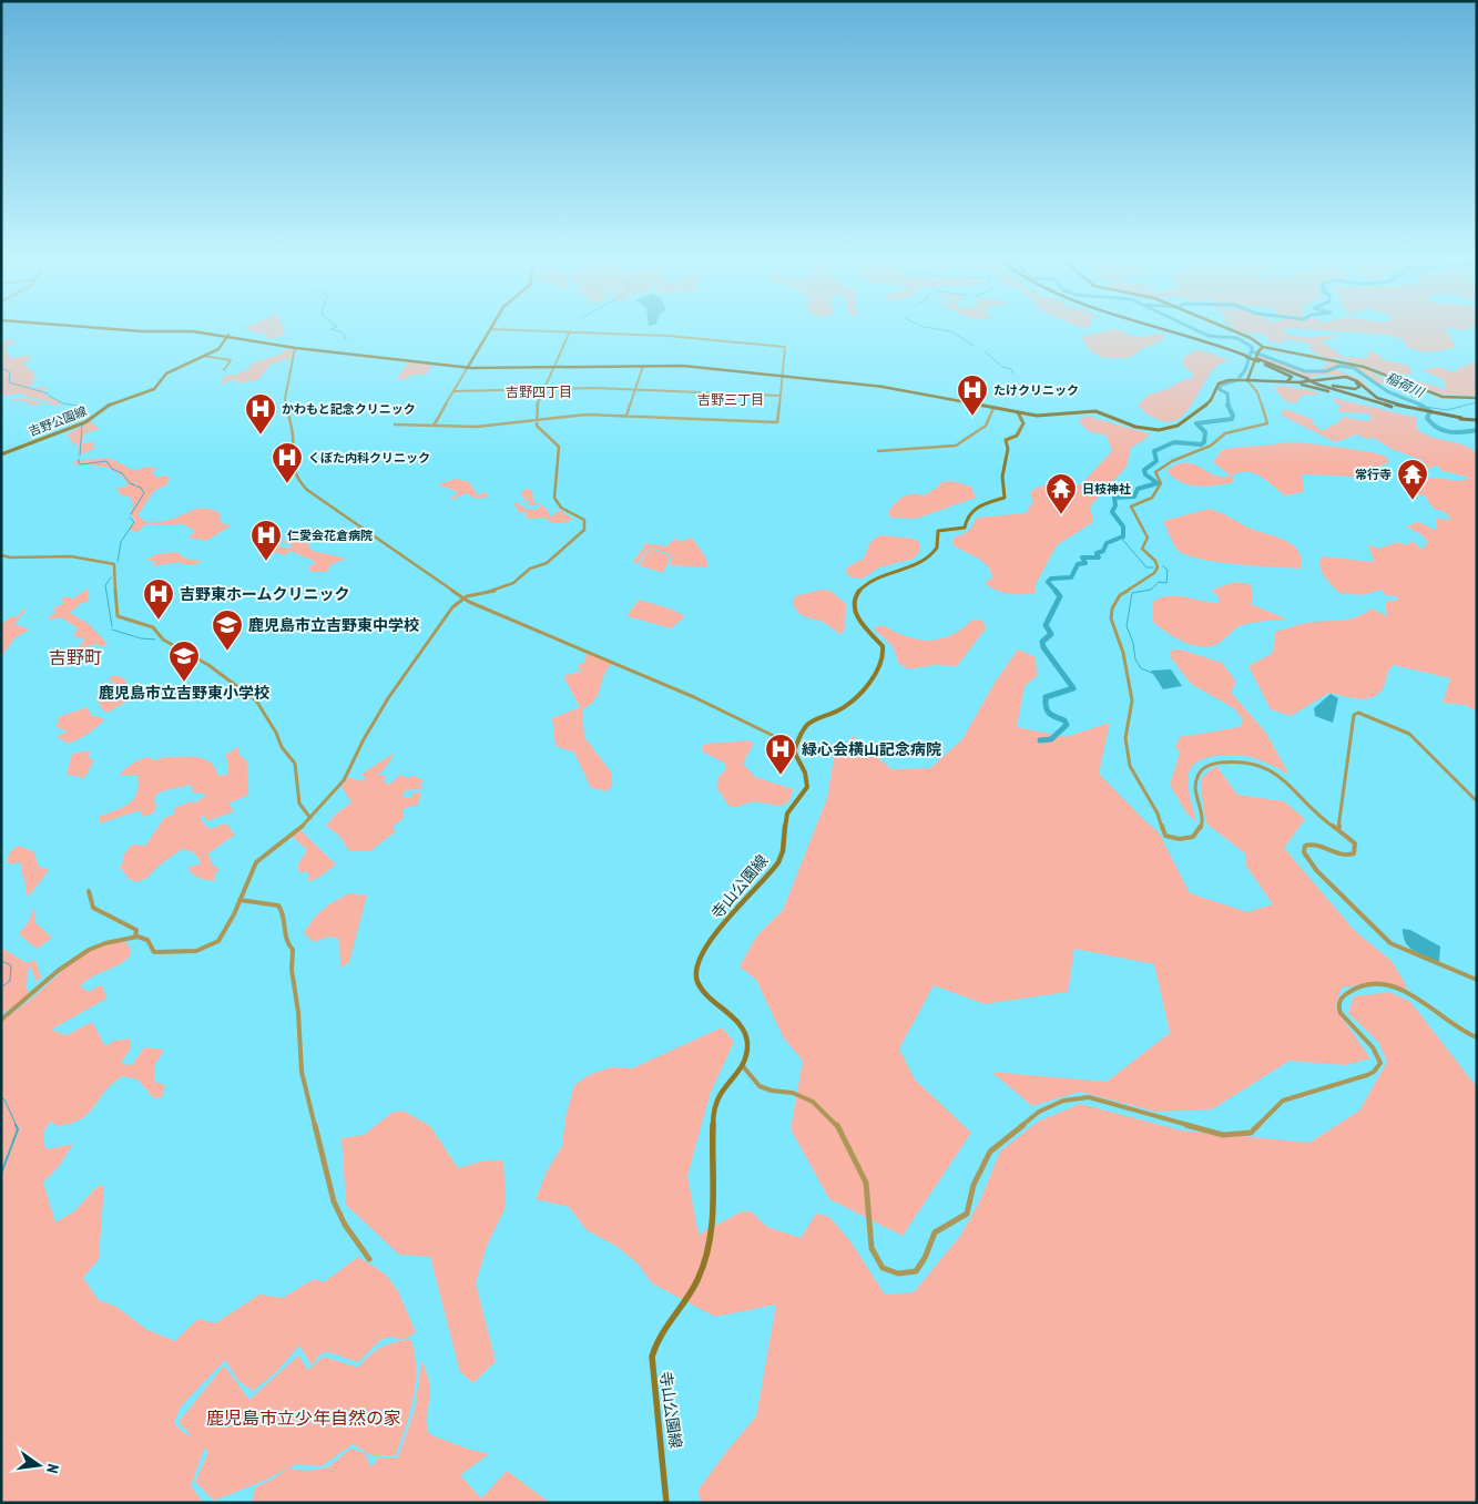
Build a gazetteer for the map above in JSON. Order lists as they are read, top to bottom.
{
  "streets": {
    "main road": ["吉野公園線", "寺山公園線"]
  },
  "districts": ["吉野四丁目", "吉野三丁目", "吉野町"],
  "water": ["稲荷川"],
  "parks": ["鹿児島市立少年自然の家"],
  "places": {
    "hospital": [
      "たけクリニック",
      "かわもと記念クリニック",
      "くぼた内科クリニック",
      "仁愛会花倉病院",
      "吉野東ホームクリニック",
      "緑心会横山記念病院"
    ],
    "temple": ["常行寺", "日枝神社"],
    "school or university": ["鹿児島市立吉野東中学校", "鹿児島市立吉野東小学校"]
  },
  "north": "right"
}
